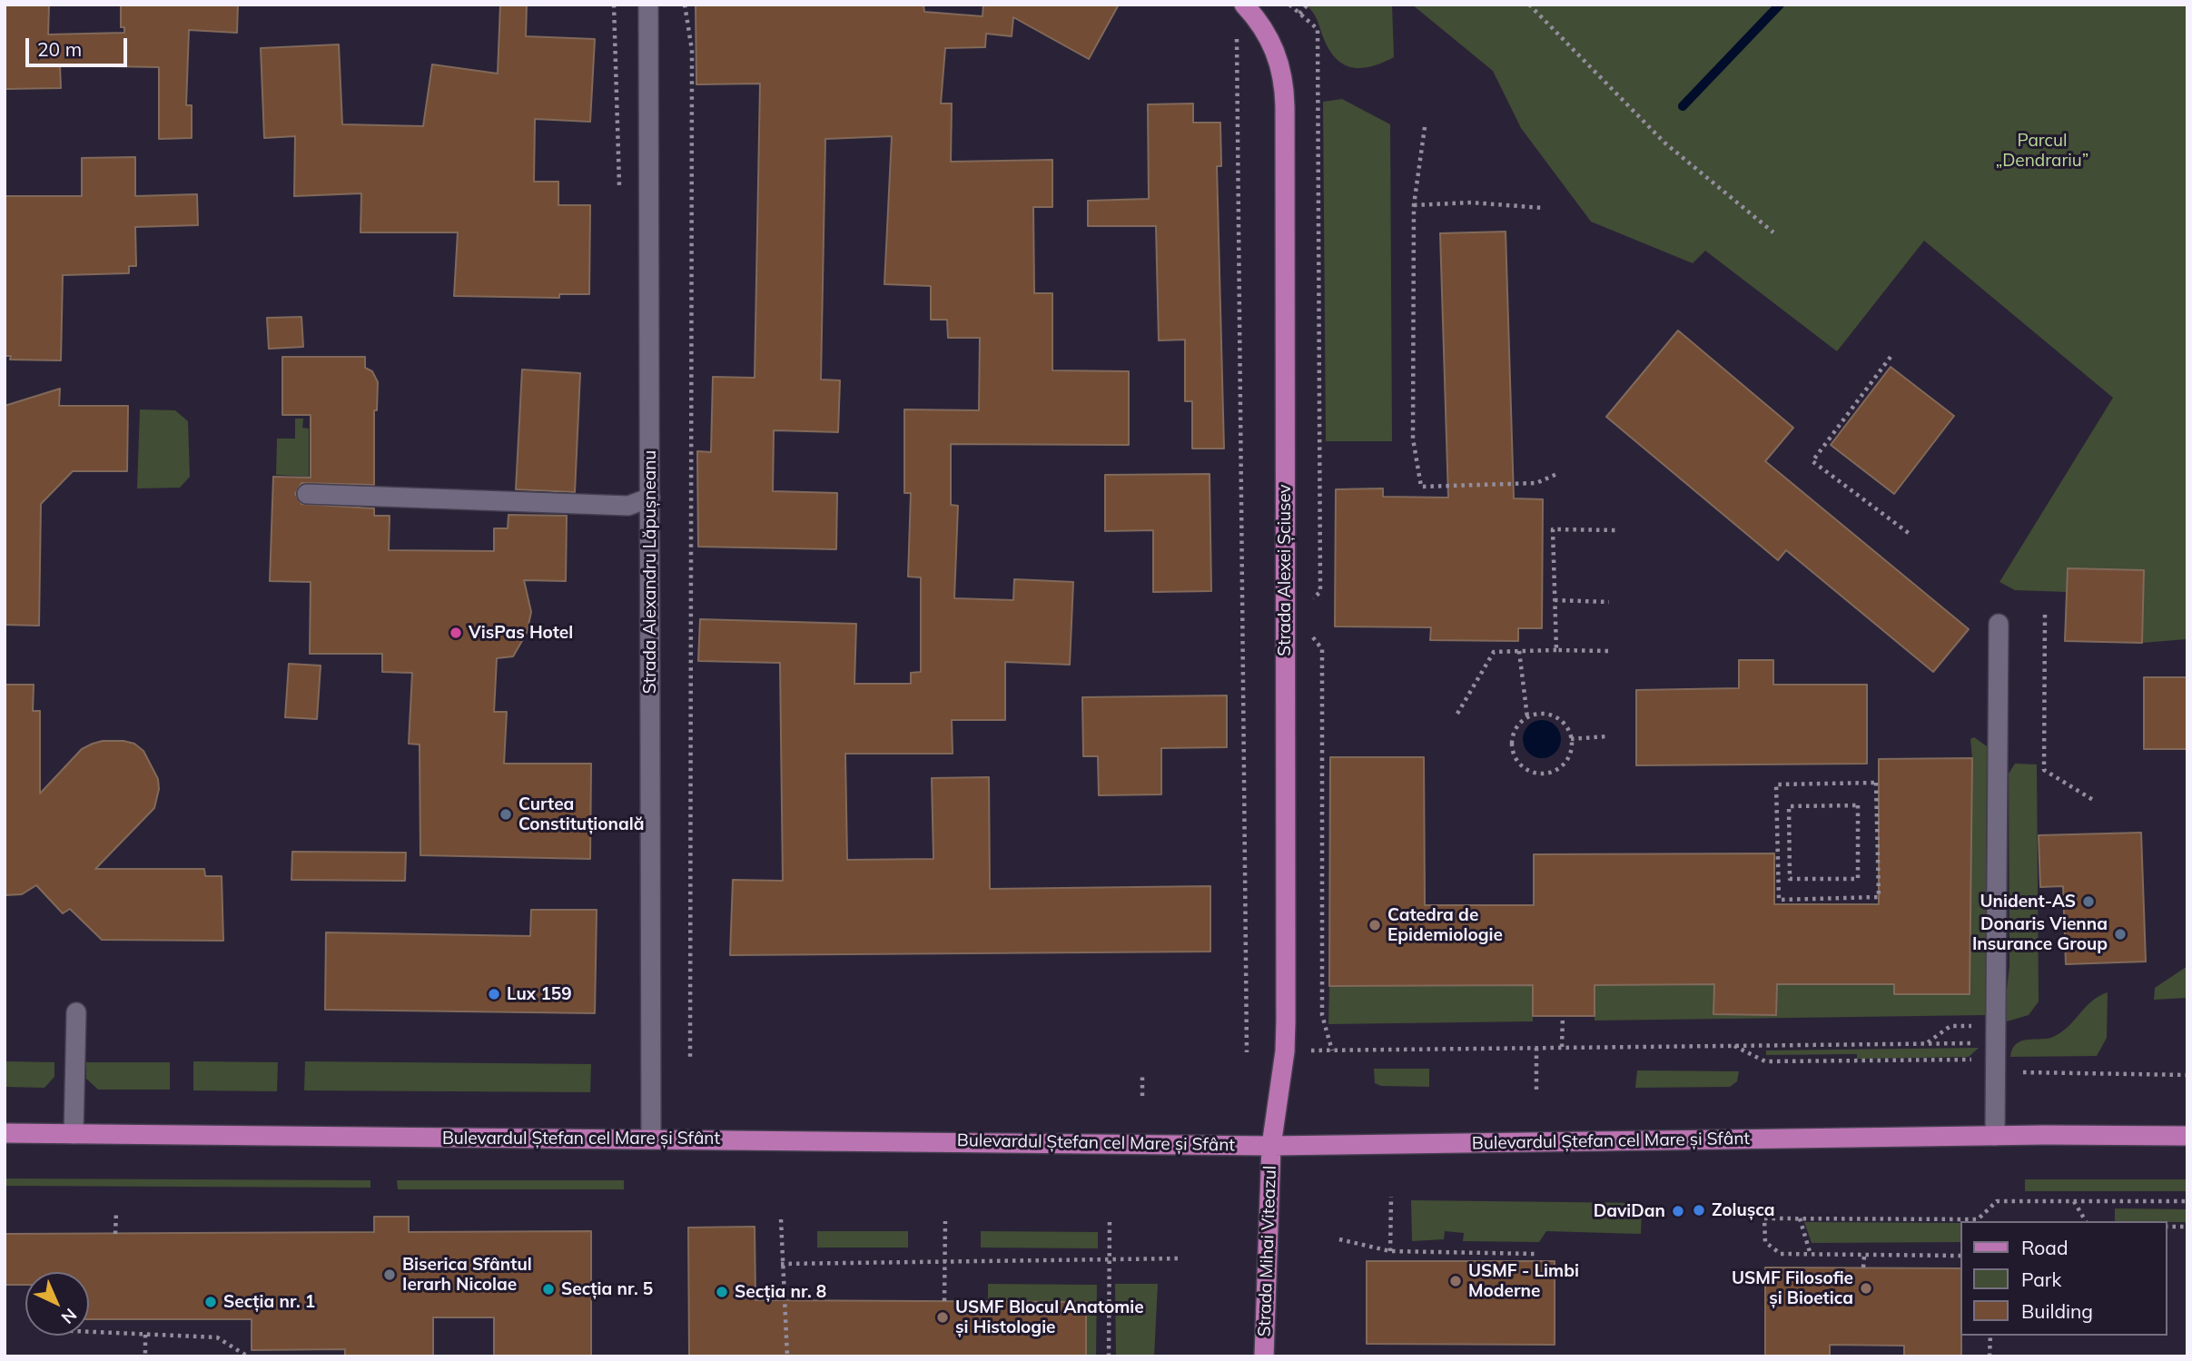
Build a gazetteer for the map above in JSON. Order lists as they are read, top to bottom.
{
  "streets": {
    "main road": ["Strada Alexei Șciusev", "Bulevardul Ștefan cel Mare și Sfânt", "Strada Mihai Viteazul"],
    "street": ["Strada Alexandru Lăpușneanu"]
  },
  "crossings": [
    ["Strada Alexei Șciusev", "Bulevardul Ștefan cel Mare și Sfânt"],
    ["Strada Alexei Șciusev", "Strada Mihai Viteazul"],
    ["Strada Alexandru Lăpușneanu", "Bulevardul Ștefan cel Mare și Sfânt"],
    ["Bulevardul Ștefan cel Mare și Sfânt", "Strada Mihai Viteazul"]
  ],
  "parks": ["Parcul „Dendrariu”"],
  "places": [
    "VisPas Hotel",
    "Curtea Constituțională",
    "Unident-AS",
    "Catedra de Epidemiologie",
    "Donaris Vienna Insurance Group",
    "Lux 159",
    "Zolușca",
    "DaviDan",
    "Biserica Sfântul Ierarh Nicolae",
    "USMF - Limbi Moderne",
    "USMF Filosofie și Bioetica",
    "Secția nr. 5",
    "Secția nr. 8",
    "Secția nr. 1",
    "USMF Blocul Anatomie și Histologie"
  ],
  "legend": ["Road", "Park", "Building"],
  "scale_bar": "20 m",
  "north": "bottom right"
}
